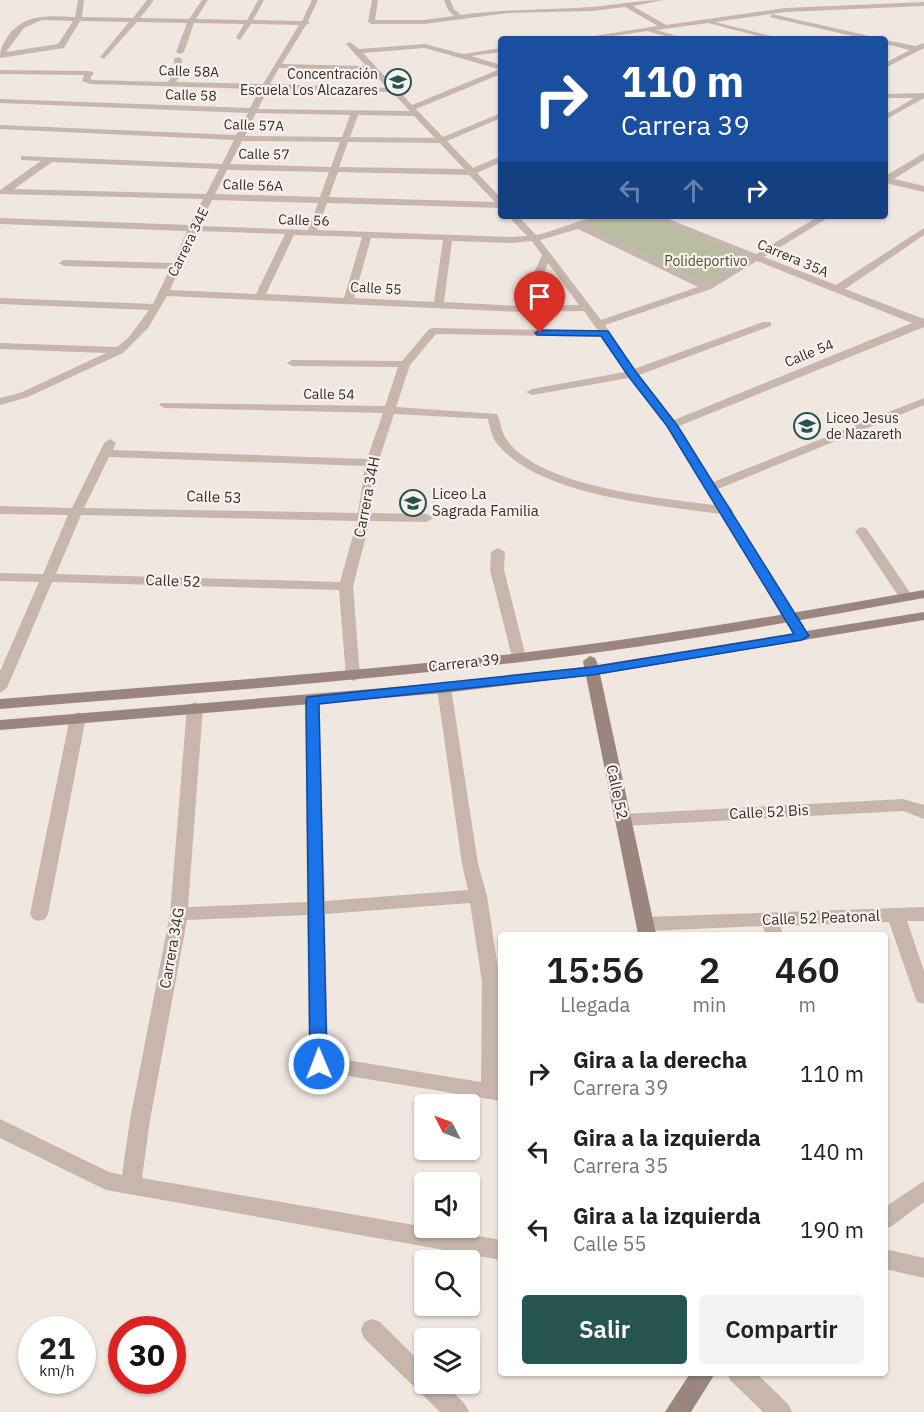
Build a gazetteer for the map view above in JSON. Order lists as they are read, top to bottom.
{
  "streets": {
    "main road": ["Calle 52", "Carrera 39"],
    "street": [
      "Calle 58A",
      "Calle 58",
      "Calle 57A",
      "Calle 57",
      "Calle 56A",
      "Calle 56",
      "Carrera 34E",
      "Carrera 35A",
      "Calle 55",
      "Calle 54",
      "Calle 53",
      "Carrera 34H",
      "Calle 52 Bis",
      "Calle 52 Peatonal",
      "Carrera 34G"
    ]
  },
  "crossings": [
    ["Calle 58A", "Carrera 34E"],
    ["Calle 58", "Carrera 34E"],
    ["Calle 57A", "Carrera 34E"],
    ["Calle 57", "Carrera 34E"],
    ["Calle 56A", "Carrera 34E"],
    ["Calle 56", "Carrera 34E"],
    ["Carrera 34E", "Calle 55"],
    ["Carrera 35A", "Calle 54"],
    ["Calle 54", "Carrera 34H"],
    ["Calle 53", "Carrera 34H"],
    ["Carrera 34H", "Calle 52"],
    ["Carrera 34H", "Carrera 39"],
    ["Calle 52", "Carrera 39"],
    ["Calle 52", "Calle 52 Bis"],
    ["Calle 52", "Calle 52 Peatonal"],
    ["Carrera 39", "Carrera 34G"]
  ],
  "parks": ["Polideportivo"],
  "places": {
    "school or university": ["Concentración Escuela Los Alcazares", "Liceo Jesus de Nazareth", "Liceo La Sagrada Familia"]
  },
  "north": "top left",
  "page": {
    "turn": ["110 m", "Carrera 39"],
    "eta": [
      "15:56",
      "Llegada",
      "2",
      "min",
      "460",
      "m"
    ],
    "list": [
      {
        "name": "Gira a la derecha",
        "note": "Carrera 39",
        "value": "110 m"
      },
      {
        "name": "Gira a la izquierda",
        "note": "Carrera 35",
        "value": "140 m"
      },
      {
        "name": "Gira a la izquierda",
        "note": "Calle 55",
        "value": "190 m"
      }
    ],
    "buttons": ["Salir", "Compartir"],
    "speed": "21 km/h",
    "limit": "30"
  }
}
